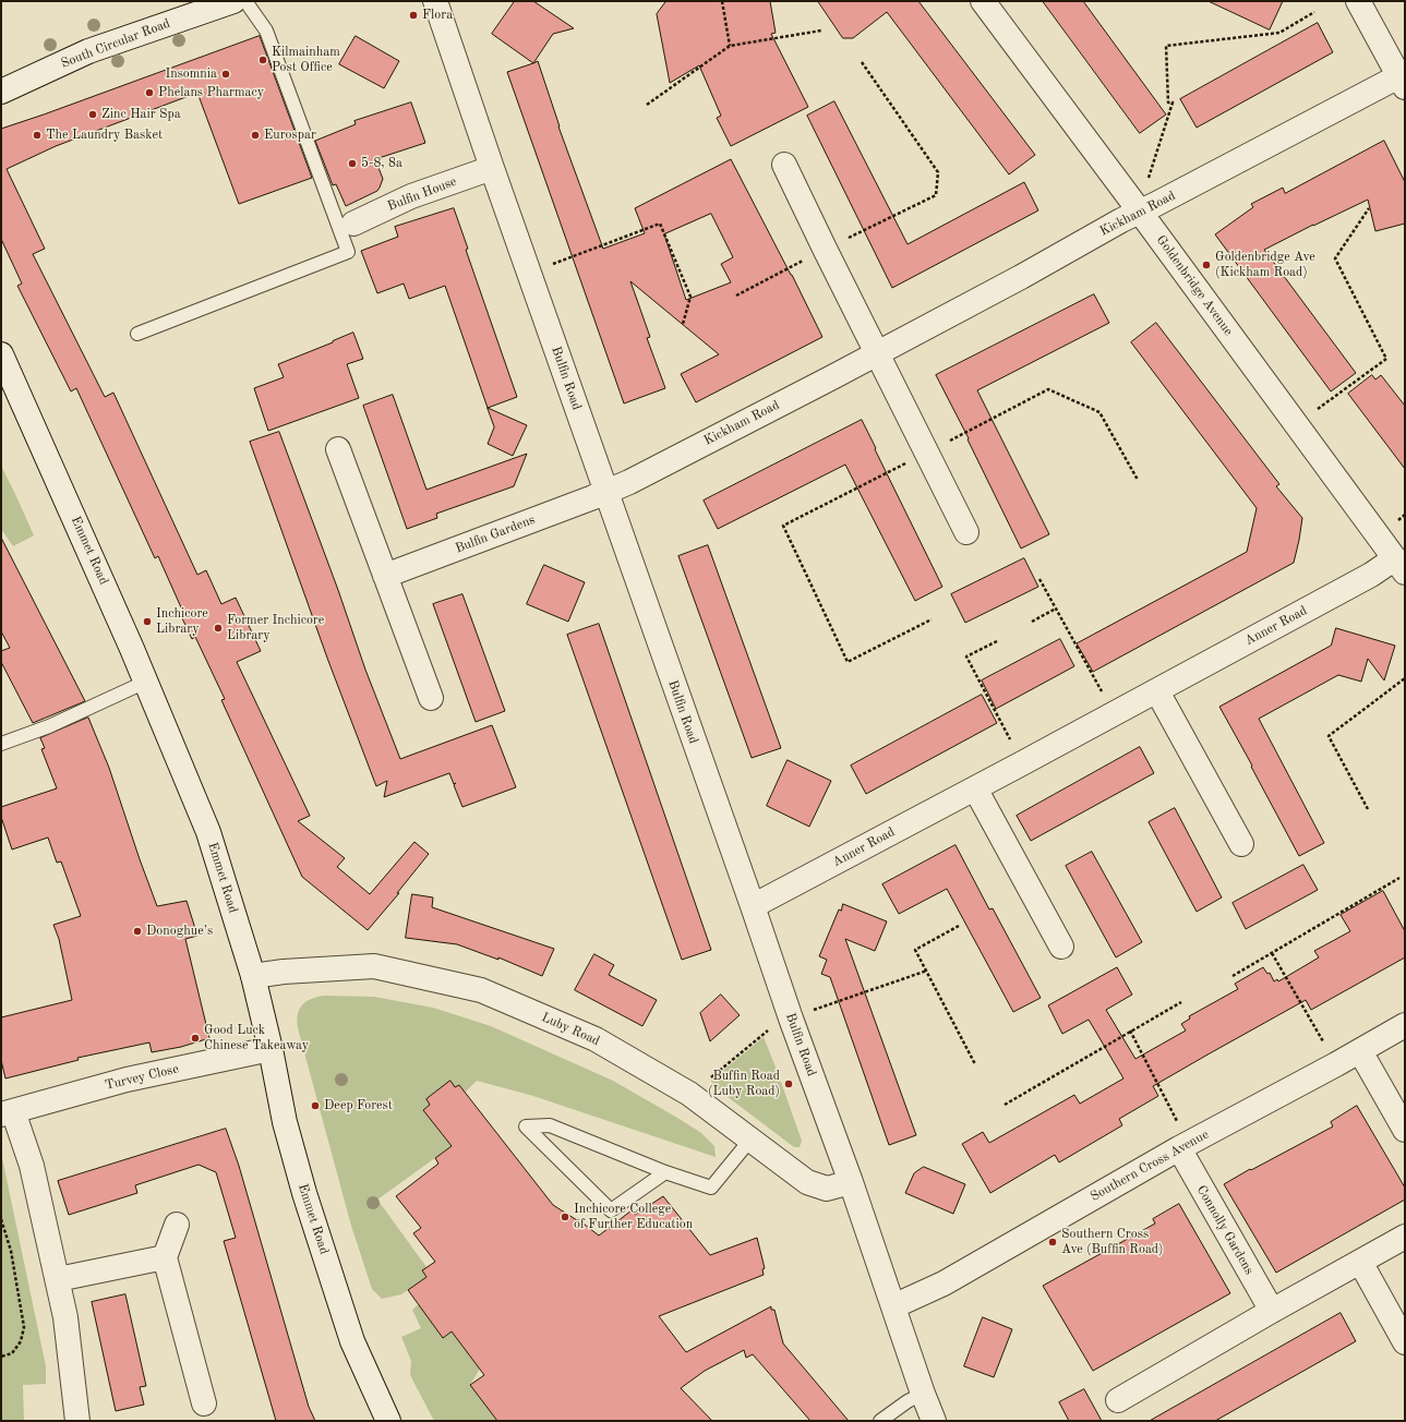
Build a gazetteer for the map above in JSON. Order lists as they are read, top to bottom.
{
  "streets": {
    "street": [
      "South Circular Road",
      "Bulfin House",
      "Kickham Road",
      "Goldenbridge Avenue",
      "Bulfin Road",
      "Bulfin Gardens",
      "Emmet Road",
      "Anner Road",
      "Luby Road",
      "Turvey Close",
      "Southern Cross Avenue",
      "Connolly Gardens"
    ]
  },
  "crossings": [
    ["Bulfin House", "Bulfin Road"],
    ["Kickham Road", "Goldenbridge Avenue"],
    ["Kickham Road", "Bulfin Road"],
    ["Kickham Road", "Bulfin Gardens"],
    ["Goldenbridge Avenue", "Anner Road"],
    ["Bulfin Road", "Bulfin Gardens"],
    ["Bulfin Road", "Anner Road"],
    ["Bulfin Road", "Luby Road"],
    ["Bulfin Road", "Southern Cross Avenue"],
    ["Emmet Road", "Luby Road"],
    ["Emmet Road", "Turvey Close"],
    ["Southern Cross Avenue", "Connolly Gardens"]
  ],
  "places": [
    "Flora",
    "Kilmainham Post Office",
    "Insomnia",
    "Phelans Pharmacy",
    "Zinc Hair Spa",
    "The Laundry Basket",
    "Eurospar",
    "5-8, 8a",
    "Goldenbridge Ave (Kickham Road)",
    "Inchicore Library",
    "Former Inchicore Library",
    "Donoghue’s",
    "Good Luck Chinese Takeaway",
    "Buffin Road (Luby Road)",
    "Deep Forest",
    "Inchicore College of Further Education",
    "Southern Cross Ave (Buffin Road)"
  ]
}
